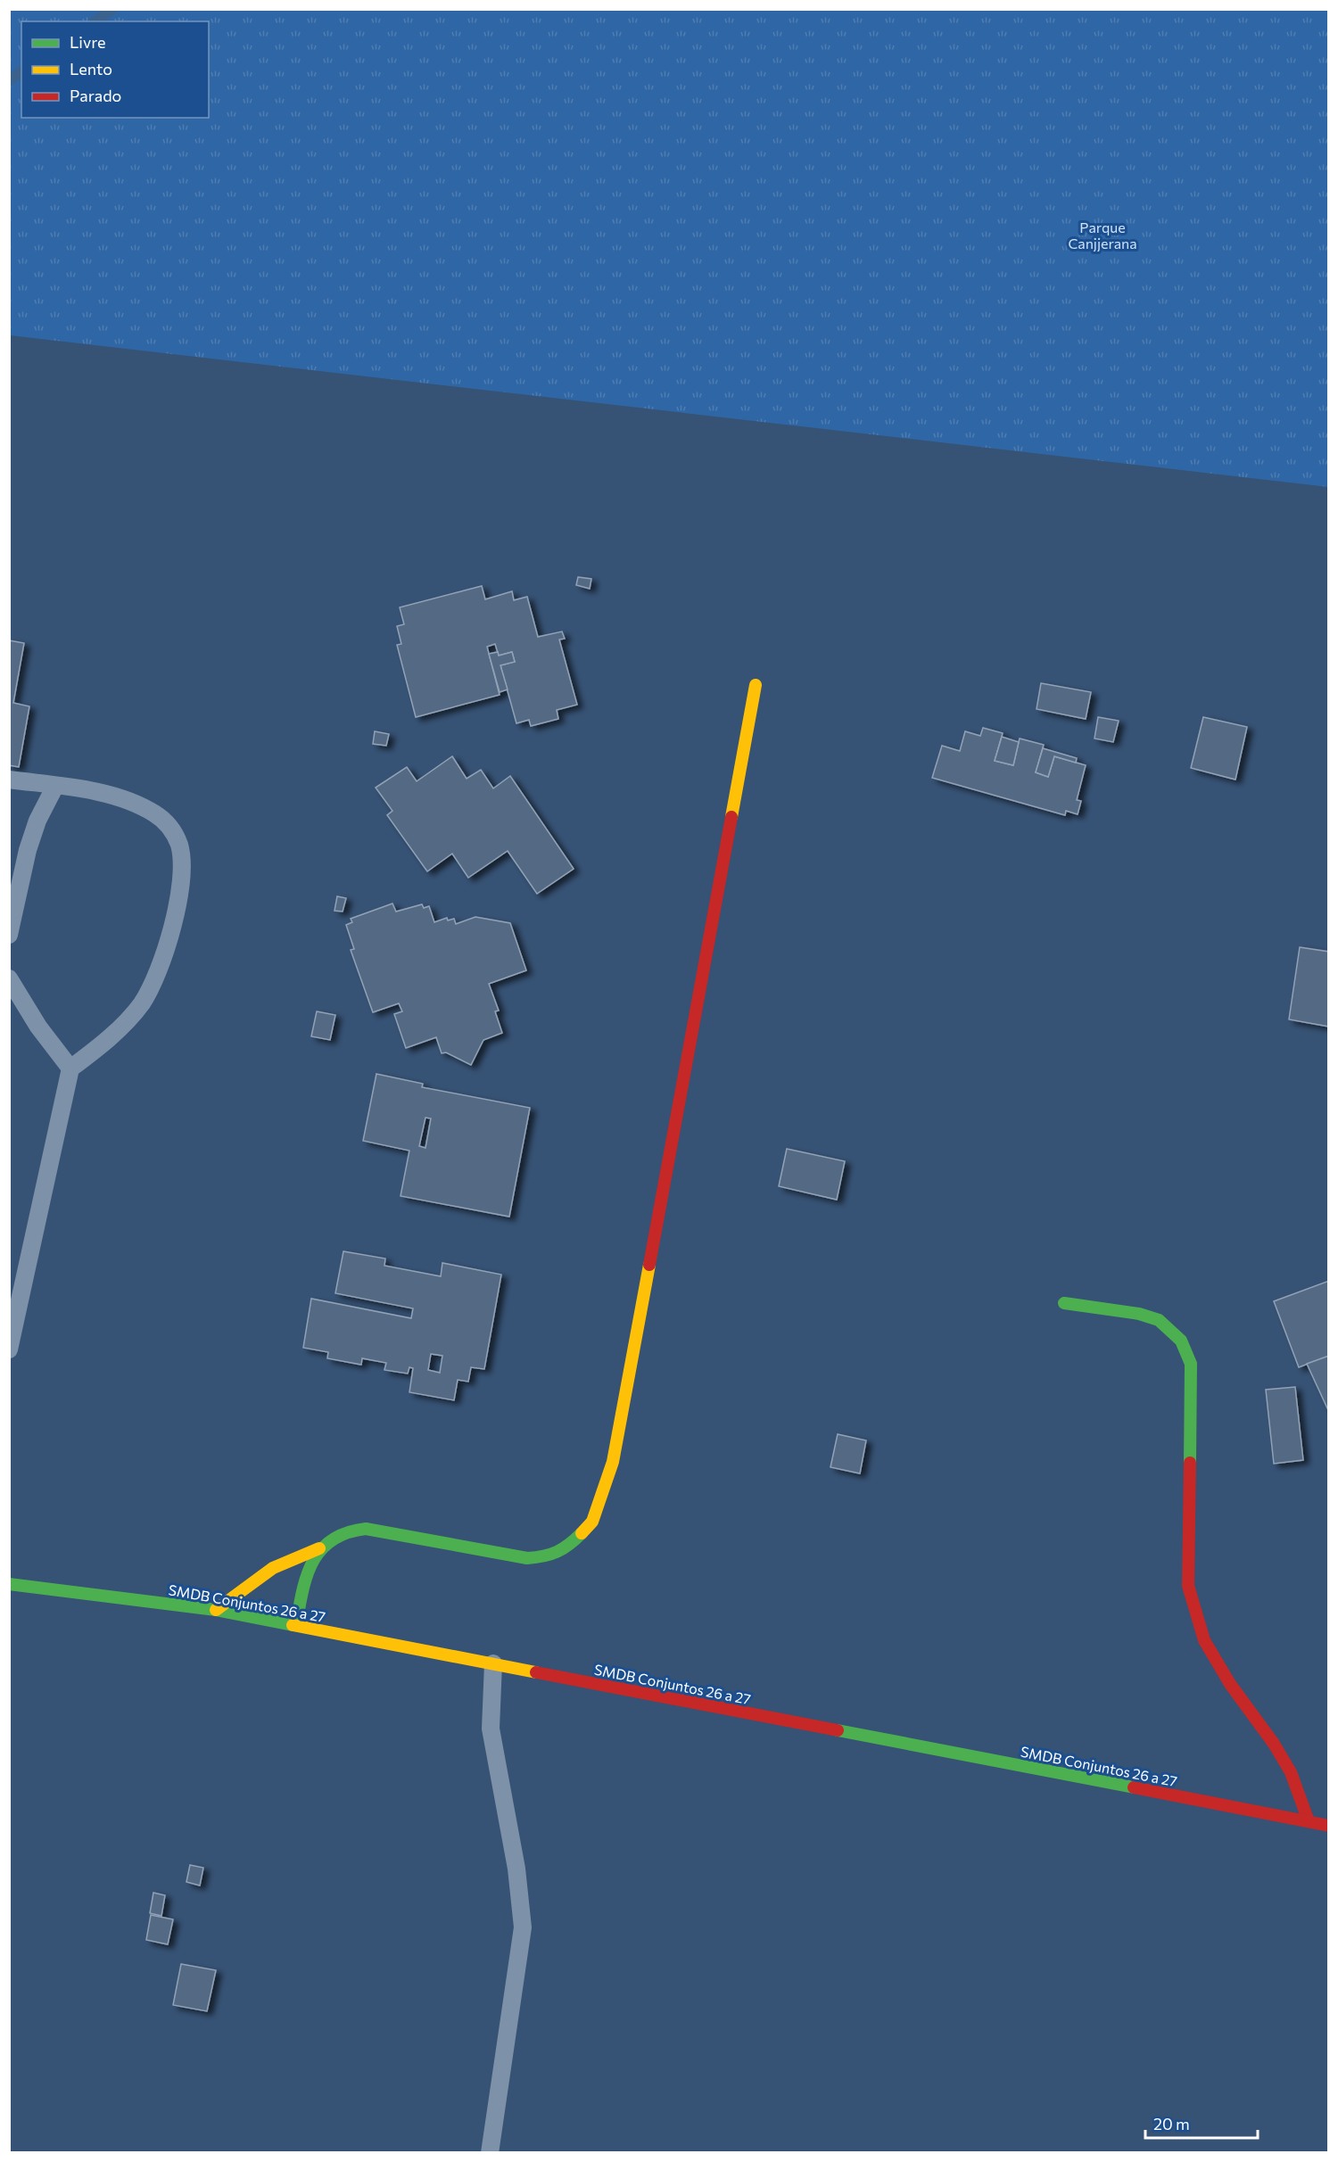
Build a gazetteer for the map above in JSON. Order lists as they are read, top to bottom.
{
  "streets": {
    "street": ["SMDB Conjuntos 26 a 27"]
  },
  "parks": ["Parque Canjjerana"],
  "legend": ["Livre", "Lento", "Parado"],
  "scale_bar": "20 m"
}
